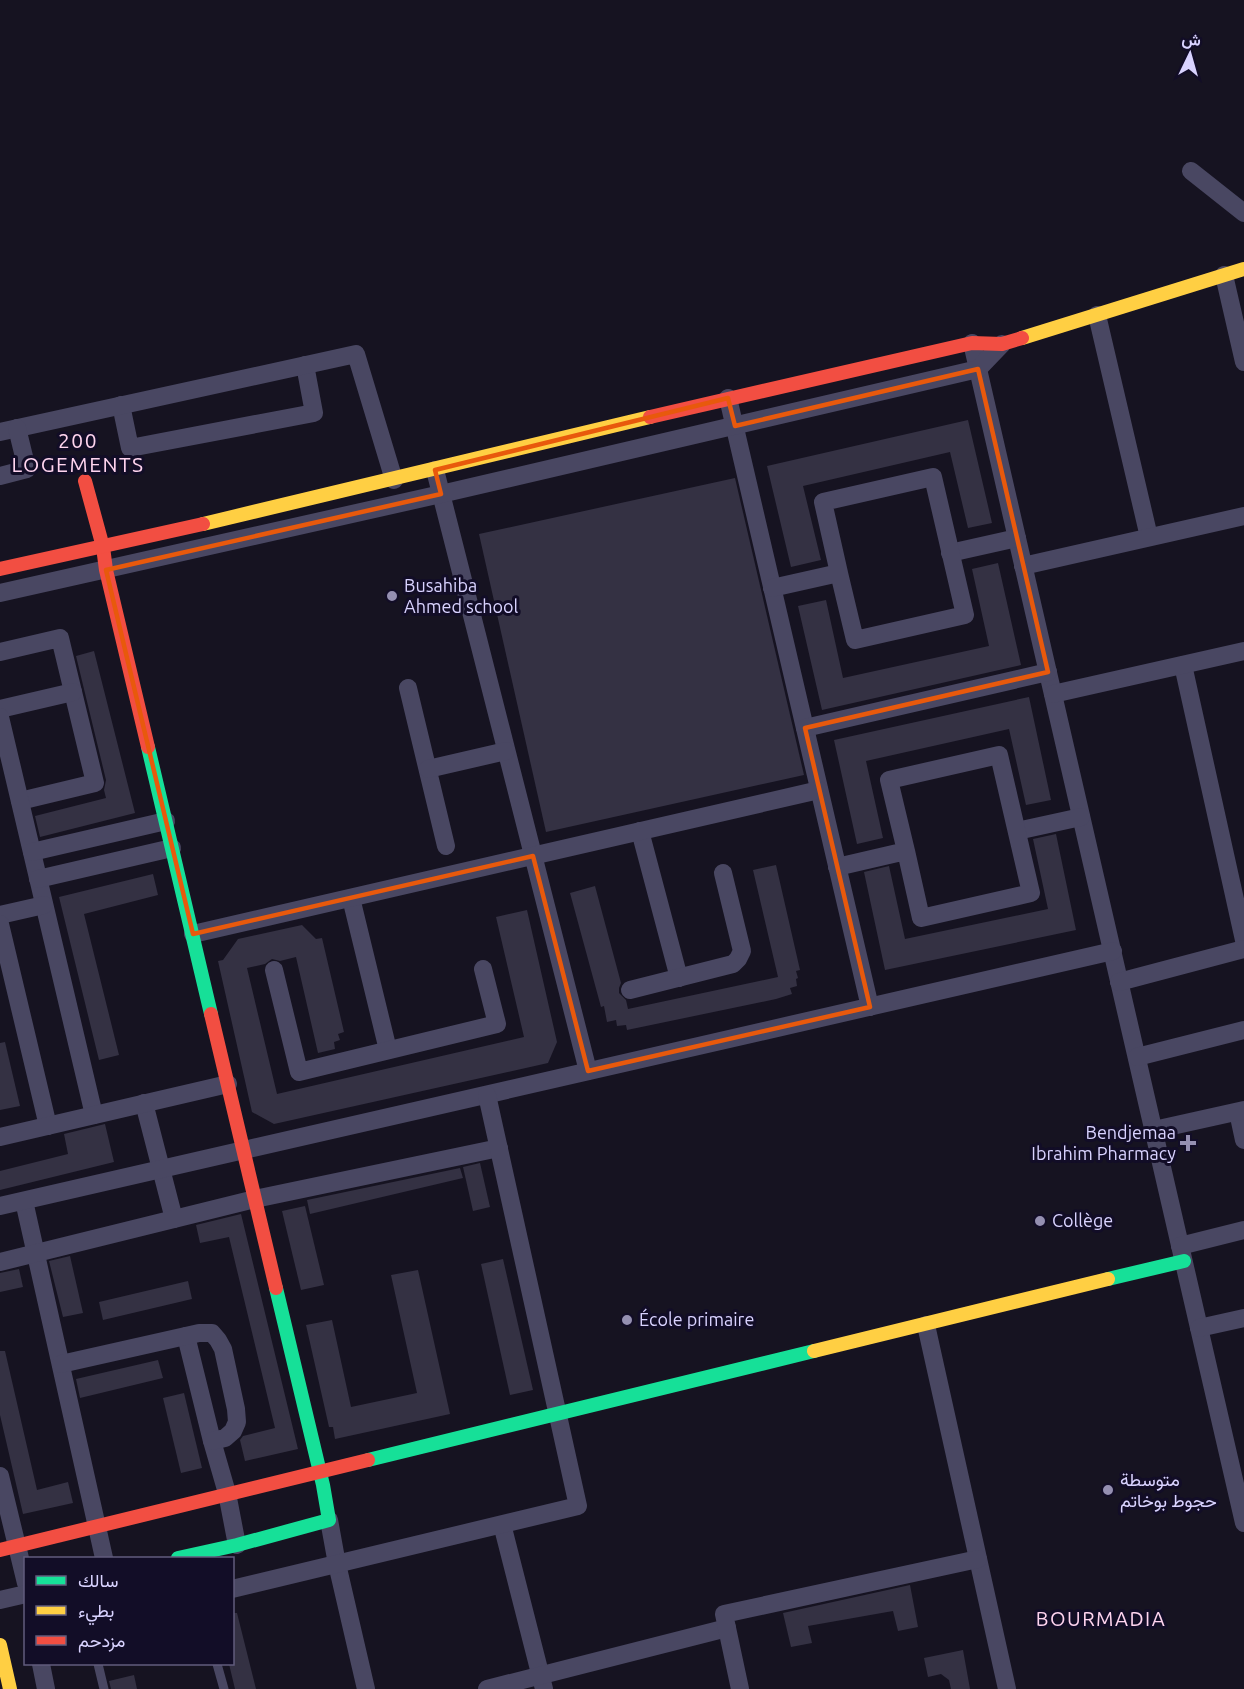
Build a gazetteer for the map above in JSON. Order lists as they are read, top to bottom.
{
  "districts": ["200 LOGEMENTS", "BOURMADIA"],
  "places": {
    "other": [
      "Busahiba Ahmed school",
      "Collège",
      "École primaire",
      "متوسطة حجوط بوخاتم"
    ],
    "health": ["Bendjemaa Ibrahim Pharmacy"]
  },
  "legend": ["سالك", "بطيء", "مزدحم"],
  "north": "top"
}
